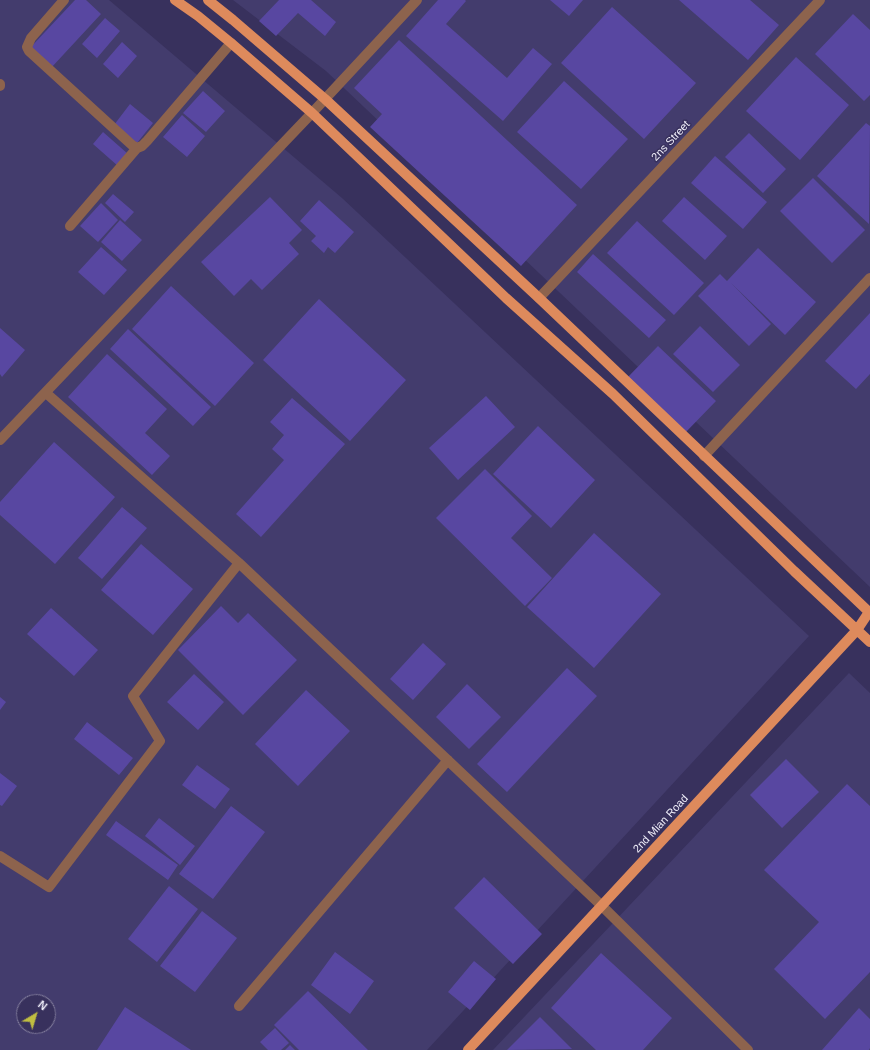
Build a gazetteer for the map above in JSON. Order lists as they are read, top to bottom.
{
  "streets": {
    "main road": ["2nd Mian Road"],
    "street": ["2ns Street"]
  },
  "north": "top right"
}
